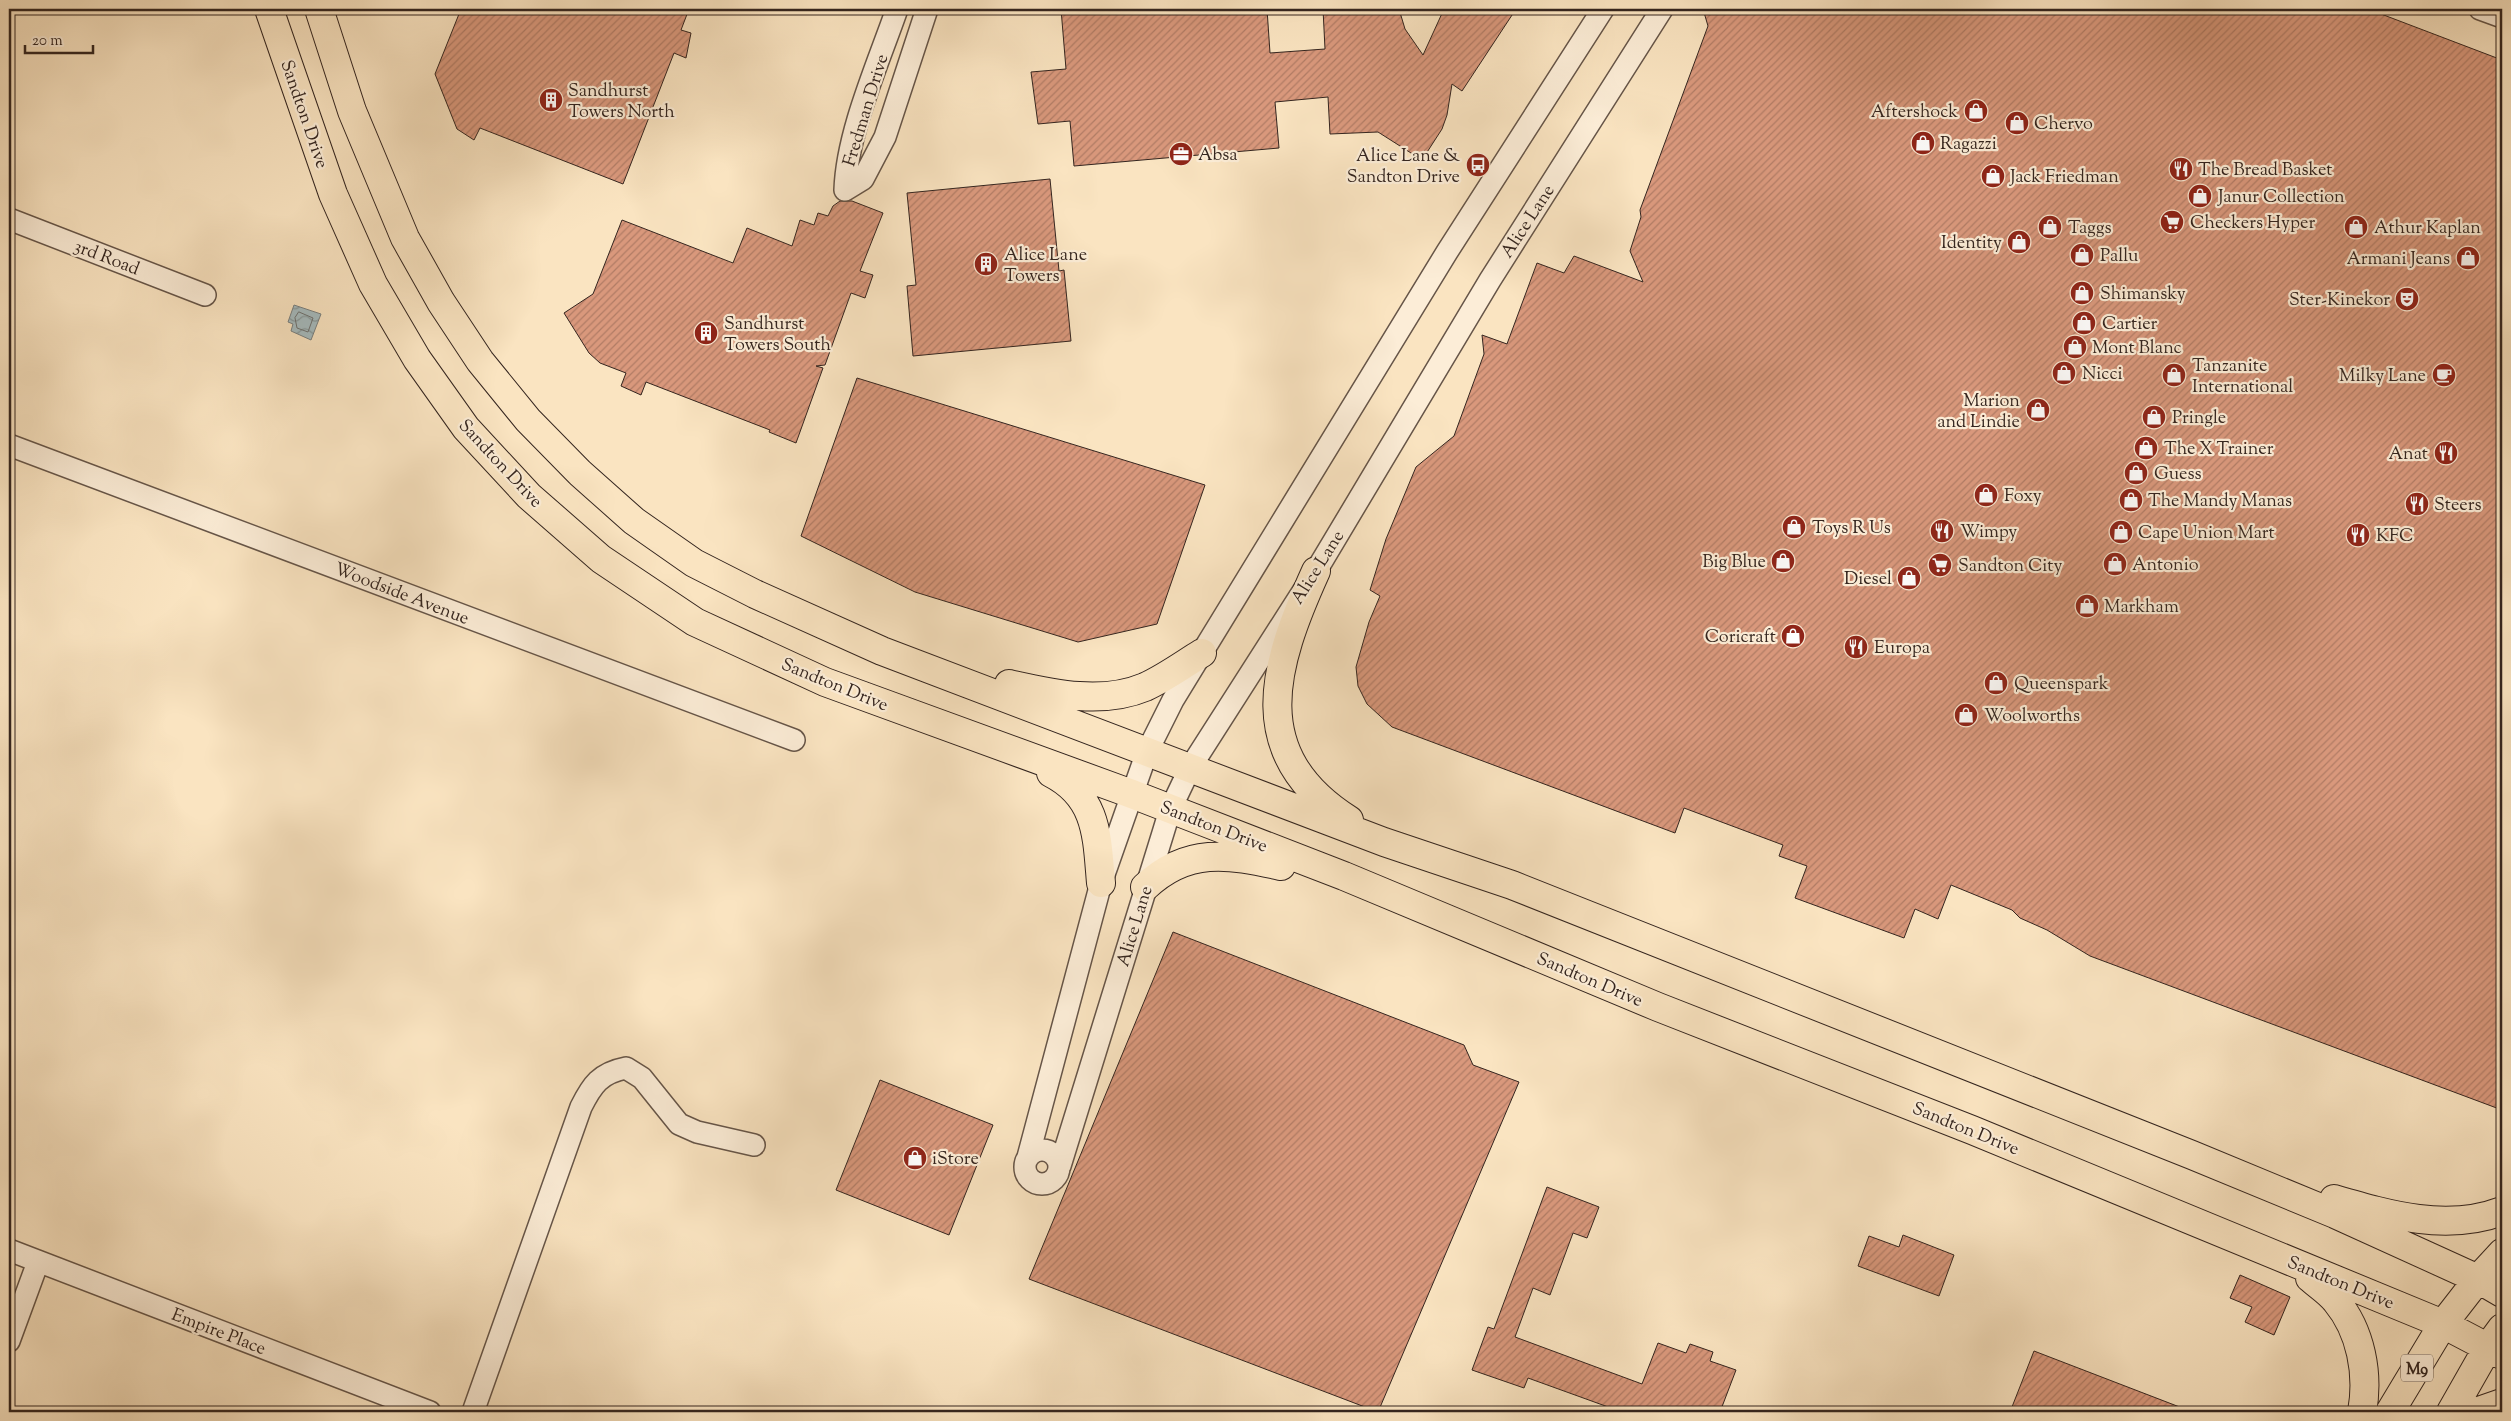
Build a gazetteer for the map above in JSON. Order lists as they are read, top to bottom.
{
  "streets": {
    "main road": ["Sandton Drive", "M9"],
    "street": [
      "Fredman Drive",
      "Alice Lane",
      "3rd Road",
      "Woodside Avenue",
      "Empire Place"
    ]
  },
  "crossings": [
    ["Sandton Drive", "Alice Lane"],
    ["Sandton Drive", "M9"]
  ],
  "places": {
    "building": ["Sandhurst Towers North", "Alice Lane Towers", "Sandhurst Towers South"],
    "shop": [
      "Aftershock",
      "Chervo",
      "Ragazzi",
      "Jack Friedman",
      "Janur Collection",
      "Taggs",
      "Athur Kaplan",
      "Identity",
      "Pallu",
      "Armani Jeans",
      "Shimansky",
      "Cartier",
      "Mont Blanc",
      "Nicci",
      "Tanzanite International",
      "Marion and Lindie",
      "Pringle",
      "The X Trainer",
      "Guess",
      "Foxy",
      "The Mandy Manas",
      "Toys R Us",
      "Cape Union Mart",
      "Big Blue",
      "Antonio",
      "Diesel",
      "Markham",
      "Coricraft",
      "Queenspark",
      "Woolworths",
      "iStore"
    ],
    "office": ["Absa"],
    "bus stop": ["Alice Lane & Sandton Drive"],
    "restaurant": [
      "The Bread Basket",
      "Anat",
      "Steers",
      "Wimpy",
      "KFC",
      "Europa"
    ],
    "supermarket": ["Checkers Hyper", "Sandton City"],
    "theatre": ["Ster-Kinekor"],
    "cafe": ["Milky Lane"]
  },
  "scale_bar": "20 m"
}
